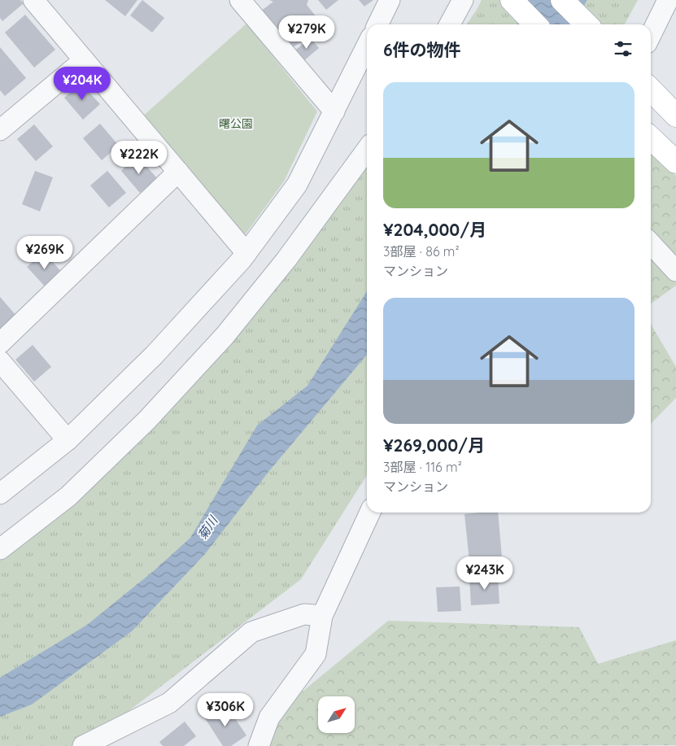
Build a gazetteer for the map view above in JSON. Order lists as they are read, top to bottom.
{
  "water": ["菊川"],
  "parks": ["曙公園"],
  "north": "top right",
  "page": {
    "price": [
      "¥279K",
      "¥204K",
      "¥222K",
      "¥269K",
      "¥243K",
      "¥306K"
    ],
    "heading": "6件の物件",
    "list": [
      {
        "name": "¥204,000/月",
        "note": "3部屋 · 86 m² · マンション"
      },
      {
        "name": "¥269,000/月",
        "note": "3部屋 · 116 m² · マンション"
      }
    ]
  }
}
